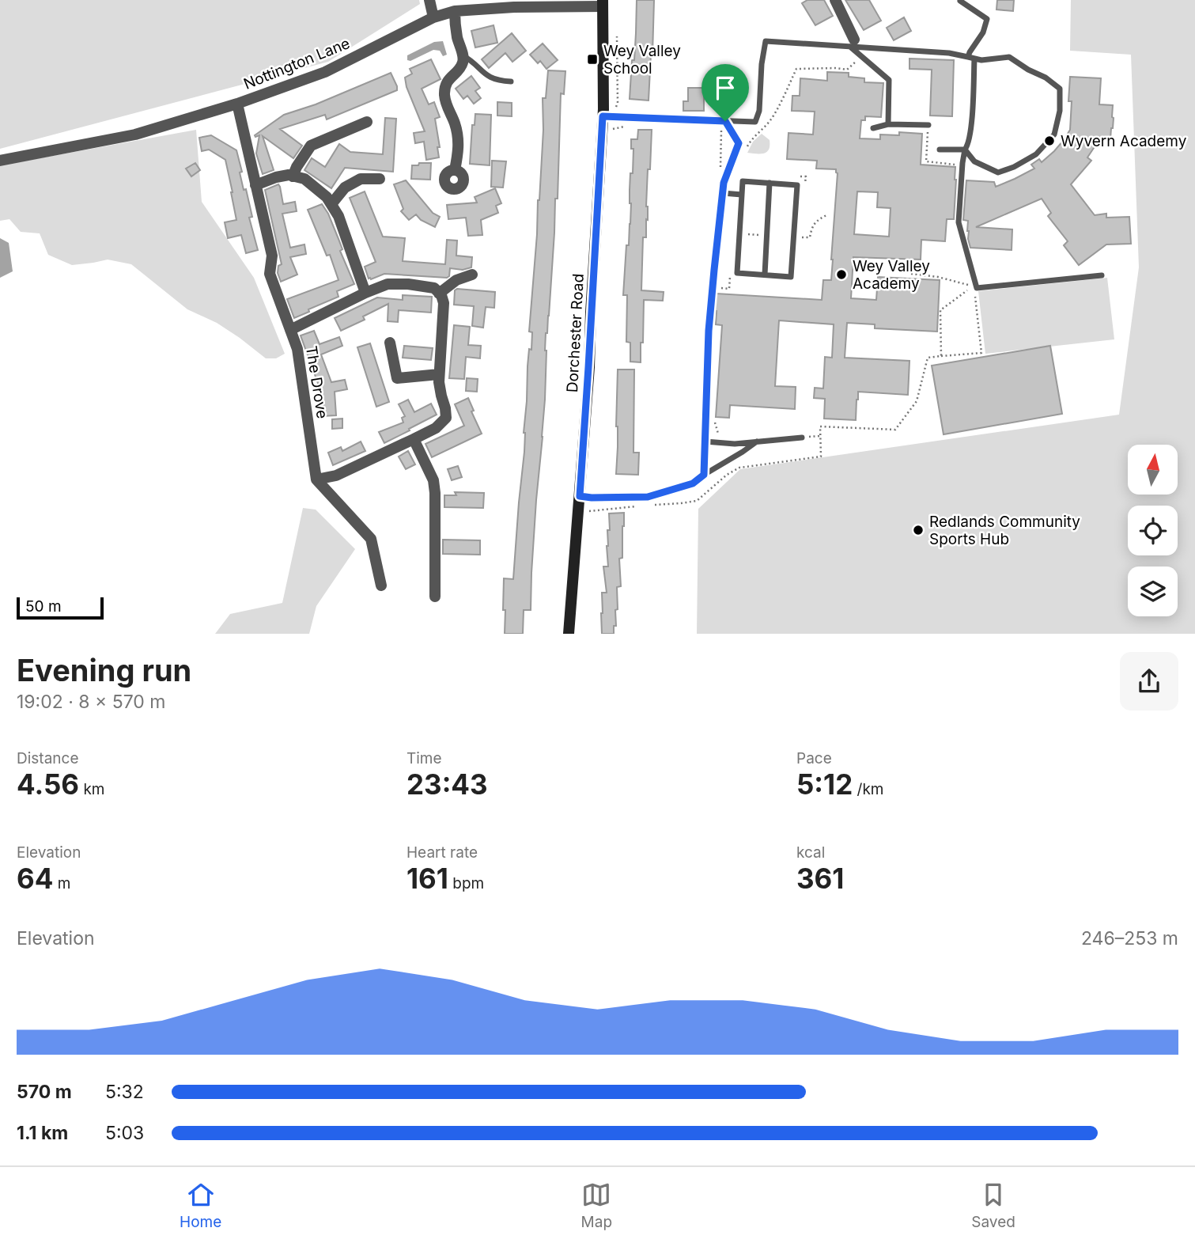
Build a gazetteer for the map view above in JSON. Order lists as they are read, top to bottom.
{
  "streets": {
    "main road": ["Dorchester Road"],
    "street": ["Nottington Lane", "The Drove"]
  },
  "crossings": [
    ["Nottington Lane", "Dorchester Road"],
    ["Nottington Lane", "The Drove"]
  ],
  "places": {
    "transit": ["Wey Valley School"],
    "other": ["Wyvern Academy", "Wey Valley Academy", "Redlands Community Sports Hub"]
  },
  "scale_bar": "50 m",
  "north": "top",
  "page": {
    "scale": "50 m",
    "heading": ["Evening run", "19:02 · 8 × 570 m"],
    "stats": [
      ["Distance", "4.56 km"],
      ["Time", "23:43"],
      ["Pace", "5:12 /km"],
      ["Elevation", "64 m"],
      ["Heart rate", "161 bpm"],
      ["kcal", "361"]
    ],
    "chart": ["Elevation", "246–253 m"],
    "list": [
      {
        "name": "570 m",
        "note": "5:32"
      },
      {
        "name": "1.1 km",
        "note": "5:03"
      }
    ],
    "tabs": ["Home", "Map", "Saved"]
  }
}
